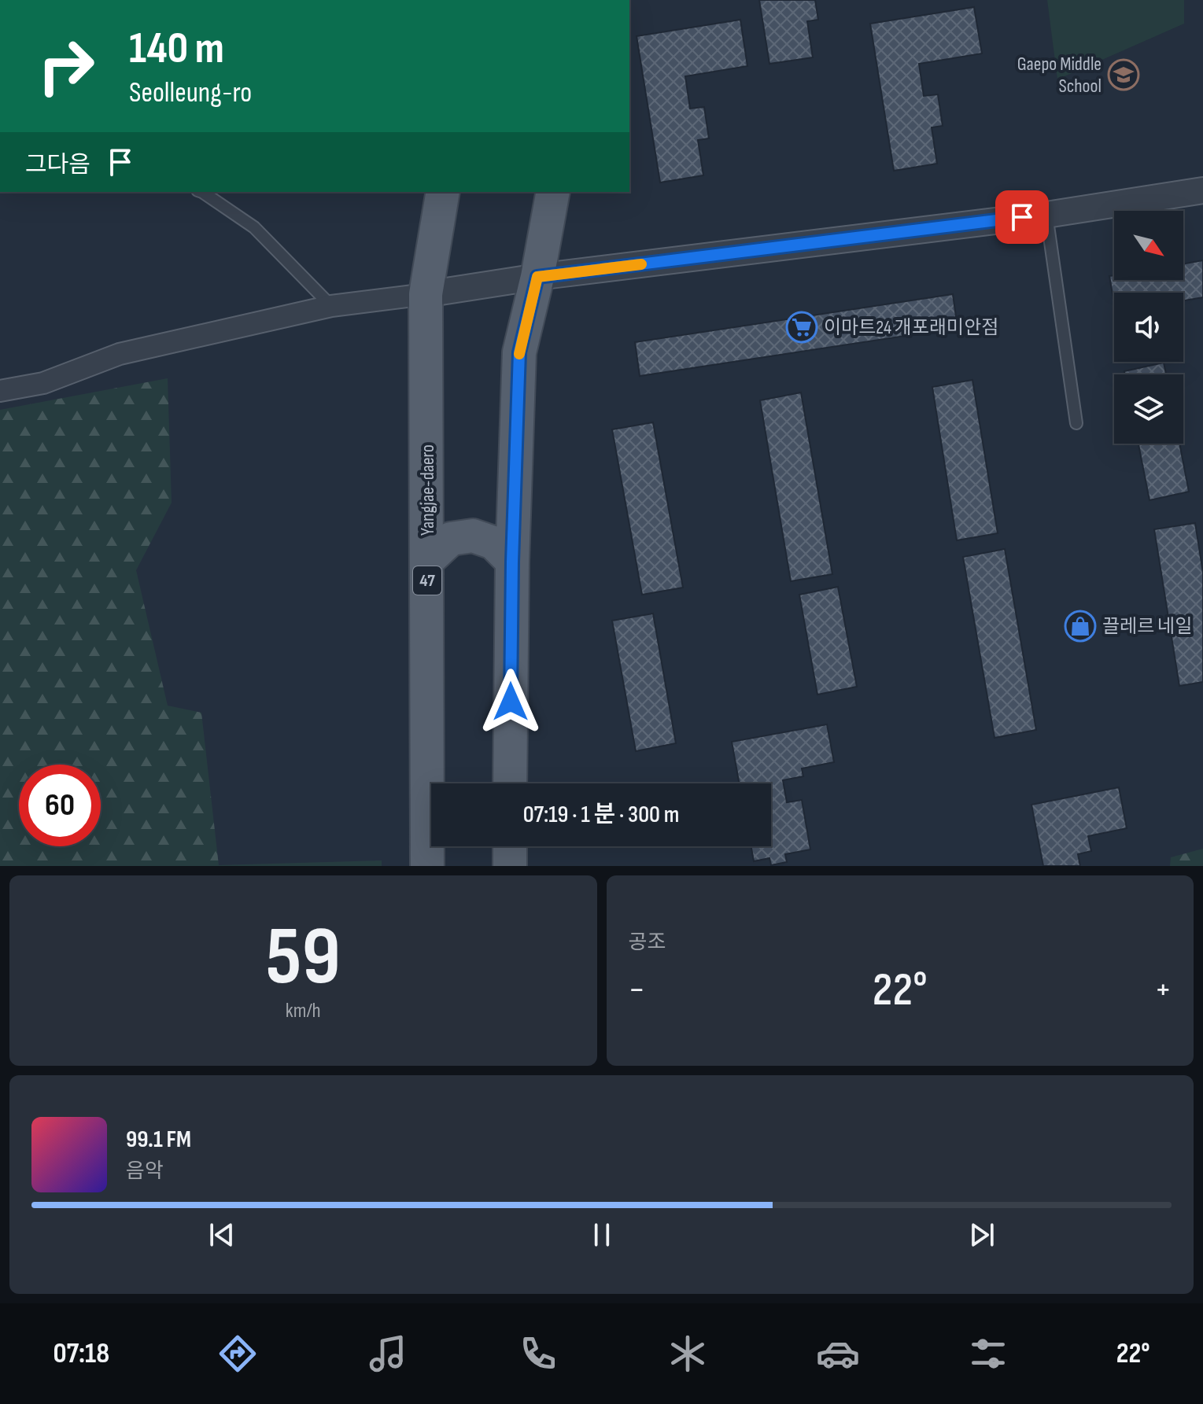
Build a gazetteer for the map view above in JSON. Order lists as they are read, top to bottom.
{
  "streets": {
    "main road": ["Yangjae-daero", "47"]
  },
  "places": {
    "school or university": ["Gaepo Middle School"],
    "supermarket": ["이마트24 개포래미안점"],
    "shop": ["끌레르 네일"]
  },
  "north": "bottom right",
  "page": {
    "turn": ["140 m", "Seolleung-ro"],
    "then": "그다음",
    "limit": "60",
    "trip": "07:19 · 1 분 · 300 m",
    "tile": [
      ["59", "km/h"],
      "공조"
    ],
    "heat": ["−", "22°", "+"],
    "song": ["99.1 FM", "음악"],
    "tabs": ["07:18", "22°"]
  }
}
